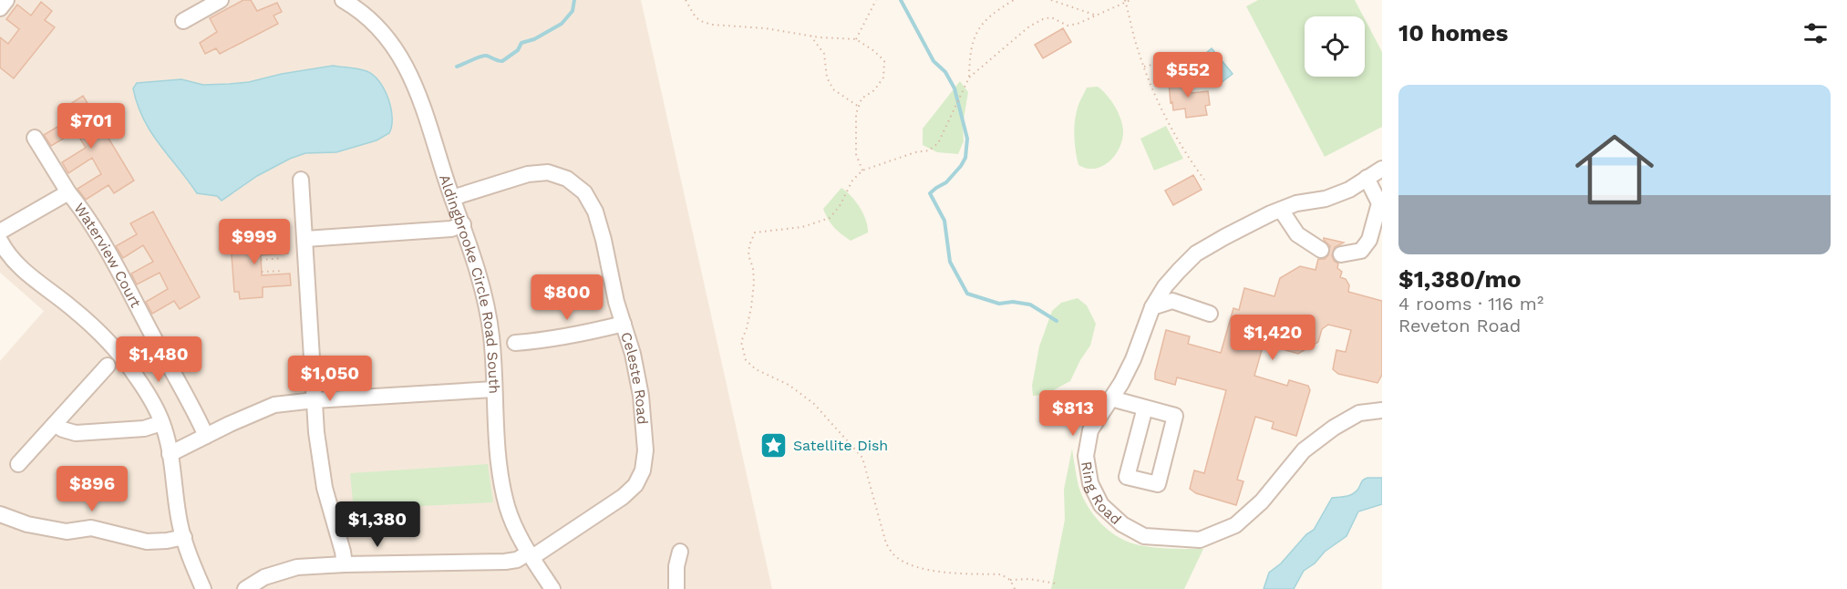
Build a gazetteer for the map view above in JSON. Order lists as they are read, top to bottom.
{
  "streets": {
    "street": [
      "Waterview Court",
      "Aldingbrooke Circle Road South",
      "Celeste Road",
      "Ring Road"
    ]
  },
  "crossings": [
    ["Aldingbrooke Circle Road South", "Celeste Road"]
  ],
  "places": {
    "place": ["Satellite Dish"]
  },
  "page": {
    "heading": "10 homes",
    "price": [
      "$552",
      "$701",
      "$999",
      "$800",
      "$1,420",
      "$1,480",
      "$1,050",
      "$813",
      "$896",
      "$1,380"
    ],
    "list": [
      {
        "name": "$1,380/mo",
        "note": "4 rooms · 116 m² · Reveton Road"
      }
    ]
  }
}
